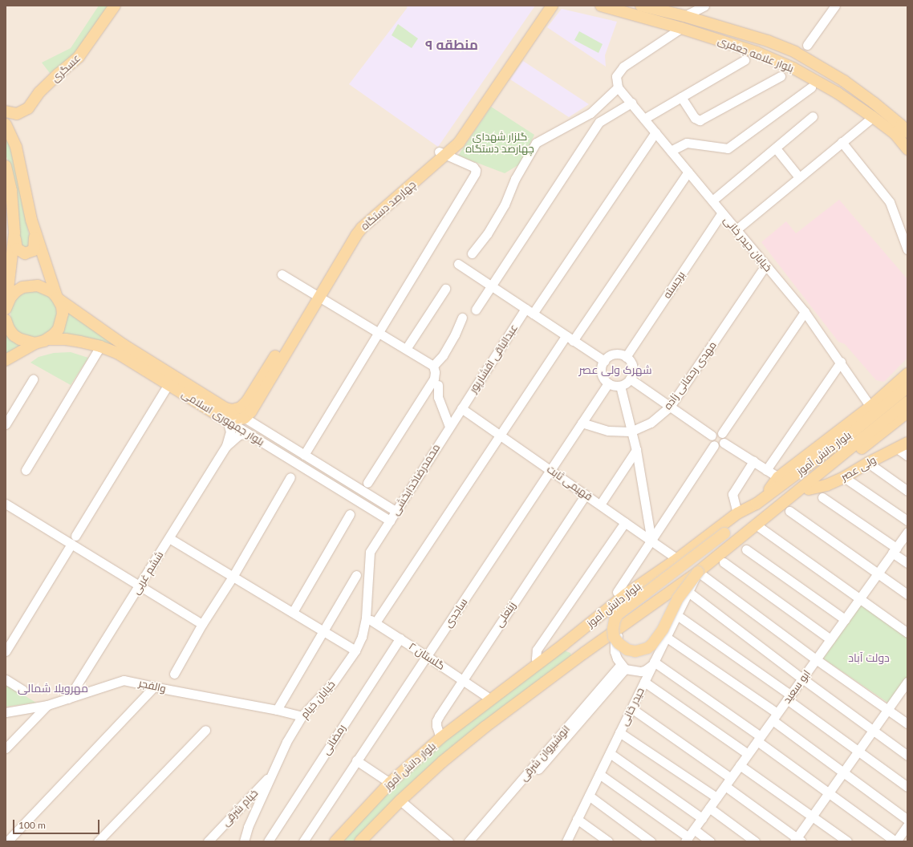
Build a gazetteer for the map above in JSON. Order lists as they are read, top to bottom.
{
  "streets": {
    "main road": [
      "بلوار علامه جعفری",
      "عسگری",
      "چهارصد دستگاه",
      "بلوار جمهوری اسلامی",
      "بلوار دانش آموز",
      "ولی عصر"
    ],
    "street": [
      "خیابان حیدر خانی",
      "برجسته",
      "عبدالباقی افشارپور",
      "مهدی رحمانی زاده",
      "محمدرضاخدابخشی",
      "فهیمی ثابت",
      "ششم غربی",
      "ساجدی",
      "زینعلی",
      "گلستان ۲",
      "والفجر",
      "ابو سعید",
      "خیابان خیام",
      "حیدر خانی",
      "رمضانی",
      "انوشیروان شرقی",
      "خیام شرقی"
    ]
  },
  "crossings": [
    ["چهارصد دستگاه", "بلوار جمهوری اسلامی"],
    ["خیابان حیدر خانی", "برجسته"],
    ["خیابان حیدر خانی", "عبدالباقی افشارپور"],
    ["خیابان حیدر خانی", "مهدی رحمانی زاده"],
    ["برجسته", "ساجدی"],
    ["عبدالباقی افشارپور", "محمدرضاخدابخشی"],
    ["عبدالباقی افشارپور", "فهیمی ثابت"],
    ["مهدی رحمانی زاده", "ساجدی"],
    ["بلوار جمهوری اسلامی", "محمدرضاخدابخشی"],
    ["بلوار دانش آموز", "فهیمی ثابت"],
    ["بلوار دانش آموز", "زینعلی"],
    ["بلوار دانش آموز", "حیدر خانی"],
    ["محمدرضاخدابخشی", "فهیمی ثابت"],
    ["محمدرضاخدابخشی", "خیابان خیام"],
    ["فهیمی ثابت", "ساجدی"],
    ["فهیمی ثابت", "زینعلی"],
    ["ششم غربی", "والفجر"],
    ["ساجدی", "گلستان ۲"],
    ["زینعلی", "گلستان ۲"],
    ["گلستان ۲", "خیابان خیام"],
    ["گلستان ۲", "رمضانی"],
    ["والفجر", "خیابان خیام"],
    ["خیابان خیام", "خیام شرقی"]
  ],
  "districts": [
    "منطقه ۹",
    "شهرک ولی عصر",
    "دولت آباد",
    "مهرویلا شمالی"
  ],
  "parks": ["گلزار شهدای چهارصد دستگاه"],
  "scale_bar": "100 m"
}
